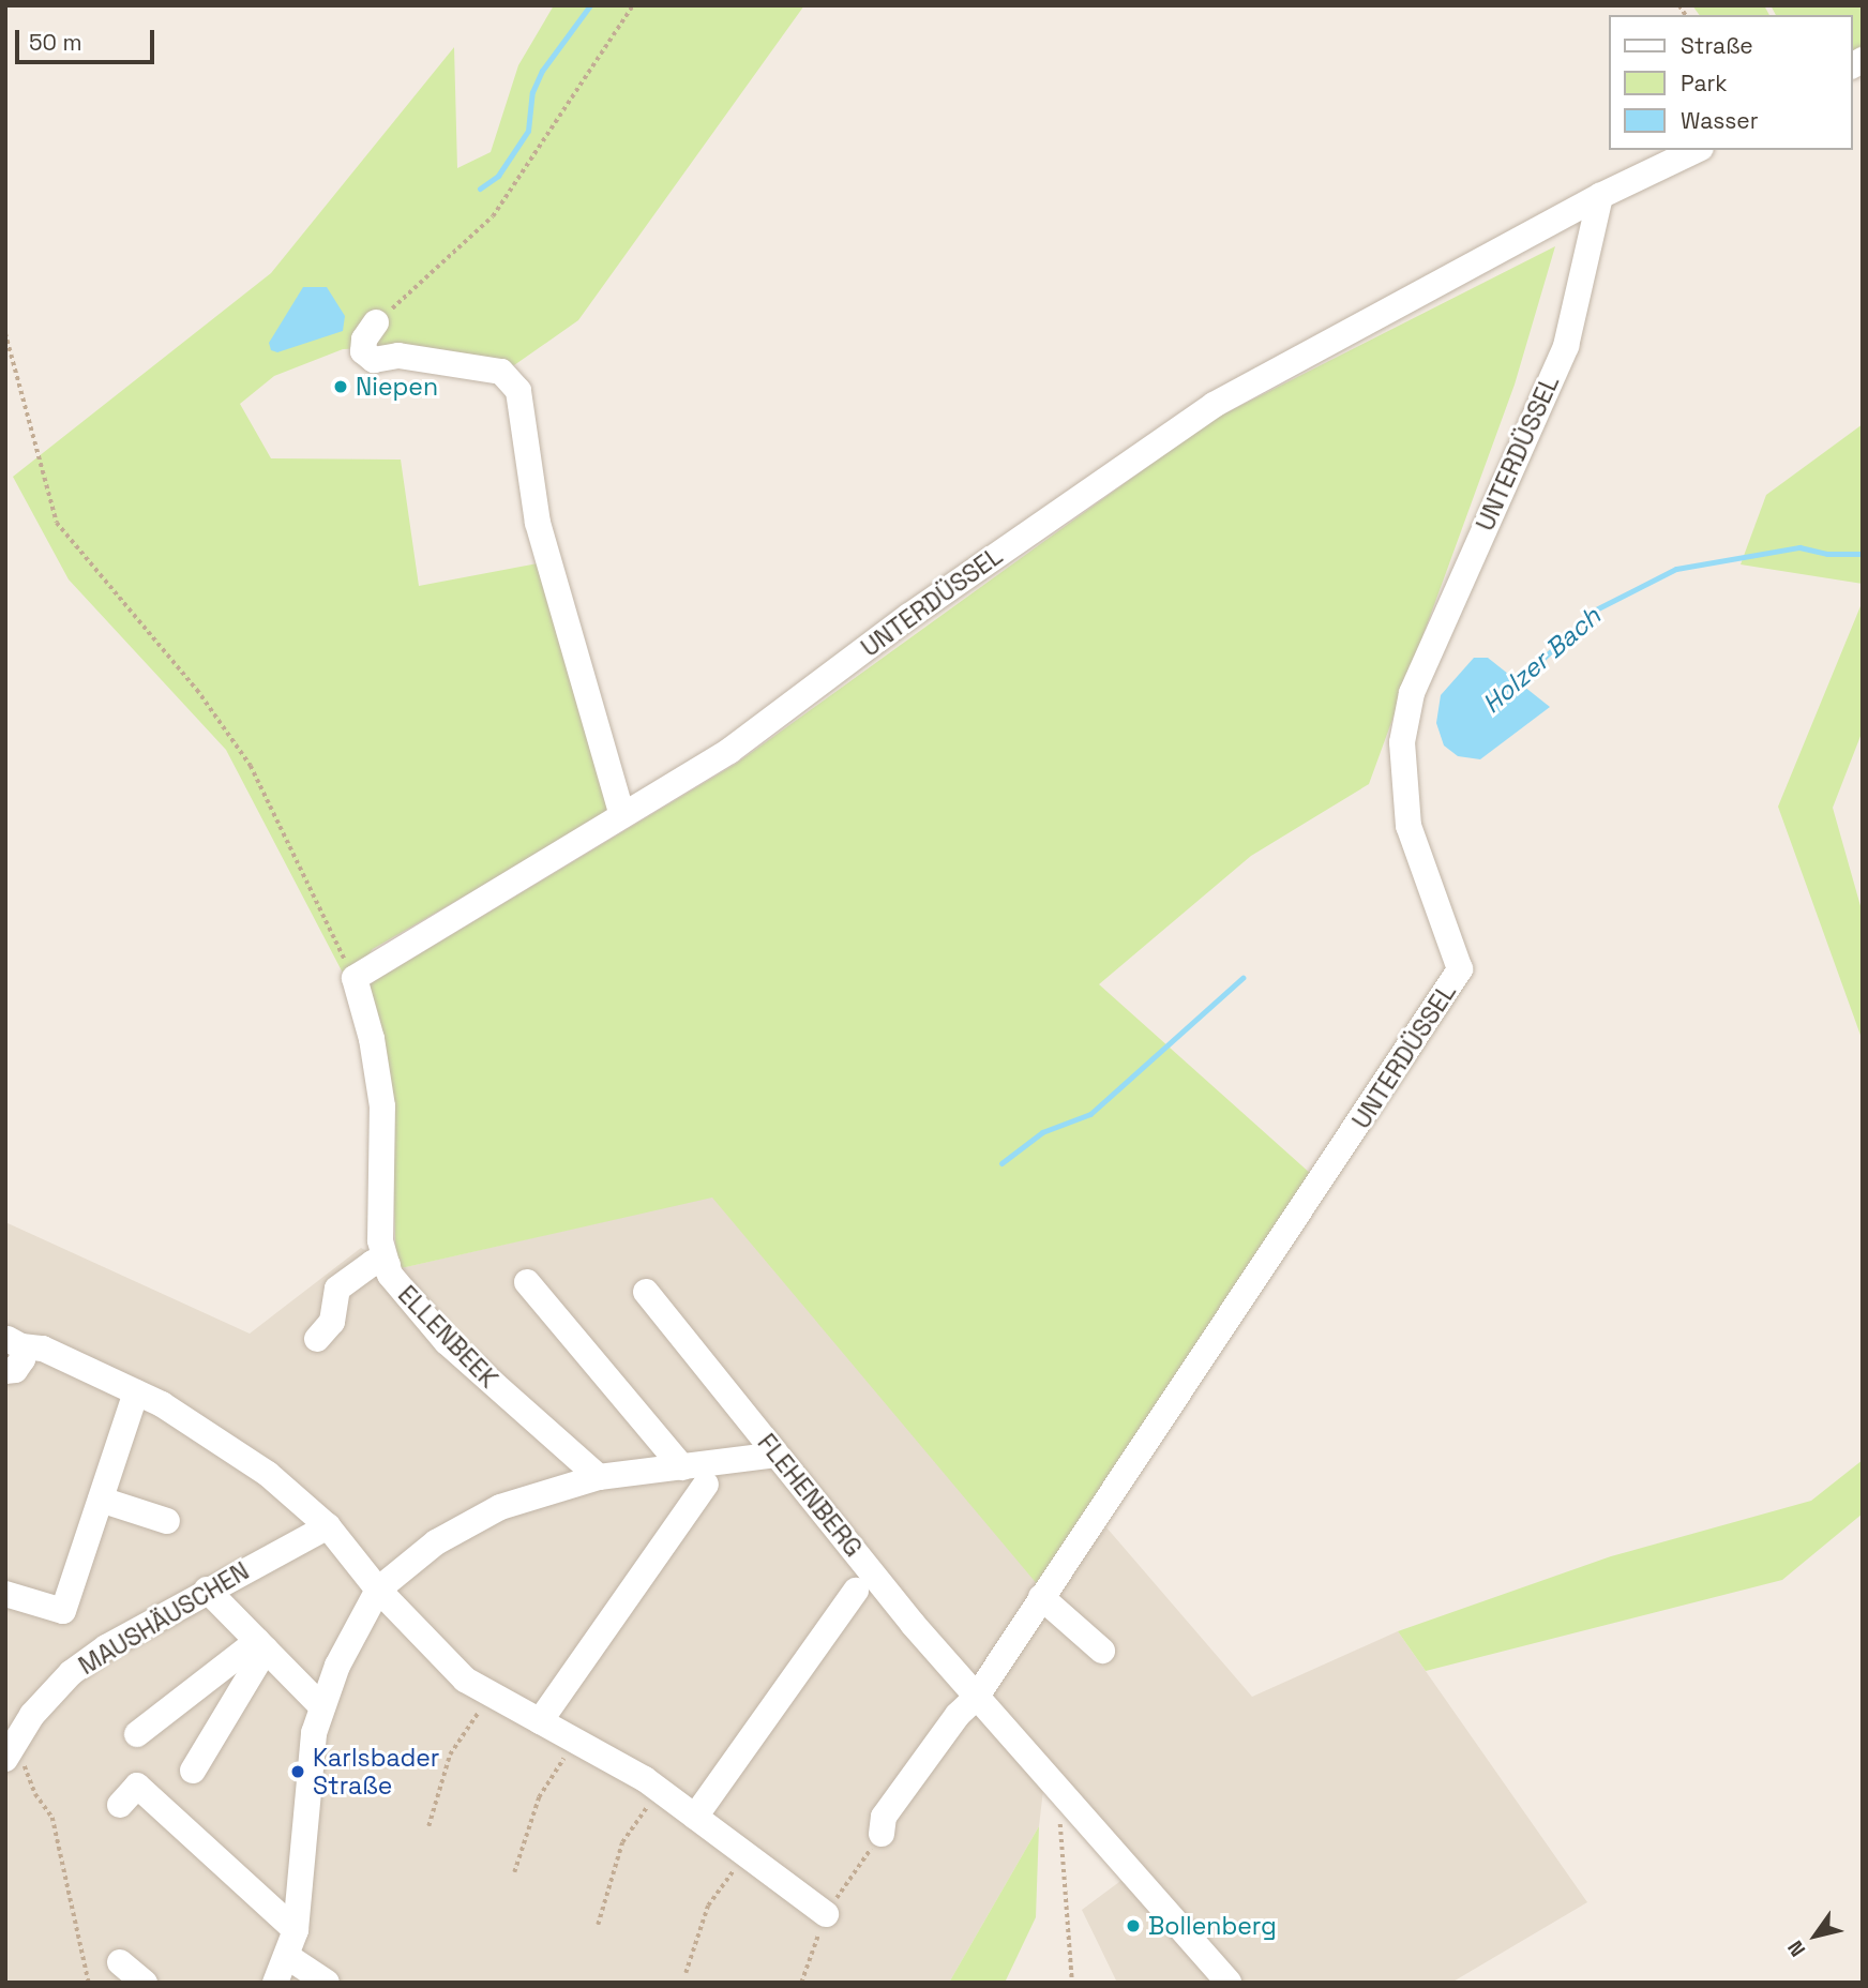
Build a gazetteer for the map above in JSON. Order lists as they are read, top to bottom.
{
  "streets": {
    "street": [
      "UNTERDÜSSEL",
      "ELLENBEEK",
      "FLEHENBERG",
      "MAUSHÄUSCHEN"
    ]
  },
  "crossings": [
    ["UNTERDÜSSEL", "ELLENBEEK"]
  ],
  "water": ["Holzer Bach"],
  "places": ["Niepen", "Karlsbader Straße", "Bollenberg"],
  "legend": ["Straße", "Park", "Wasser"],
  "scale_bar": "50 m",
  "north": "bottom left"
}
